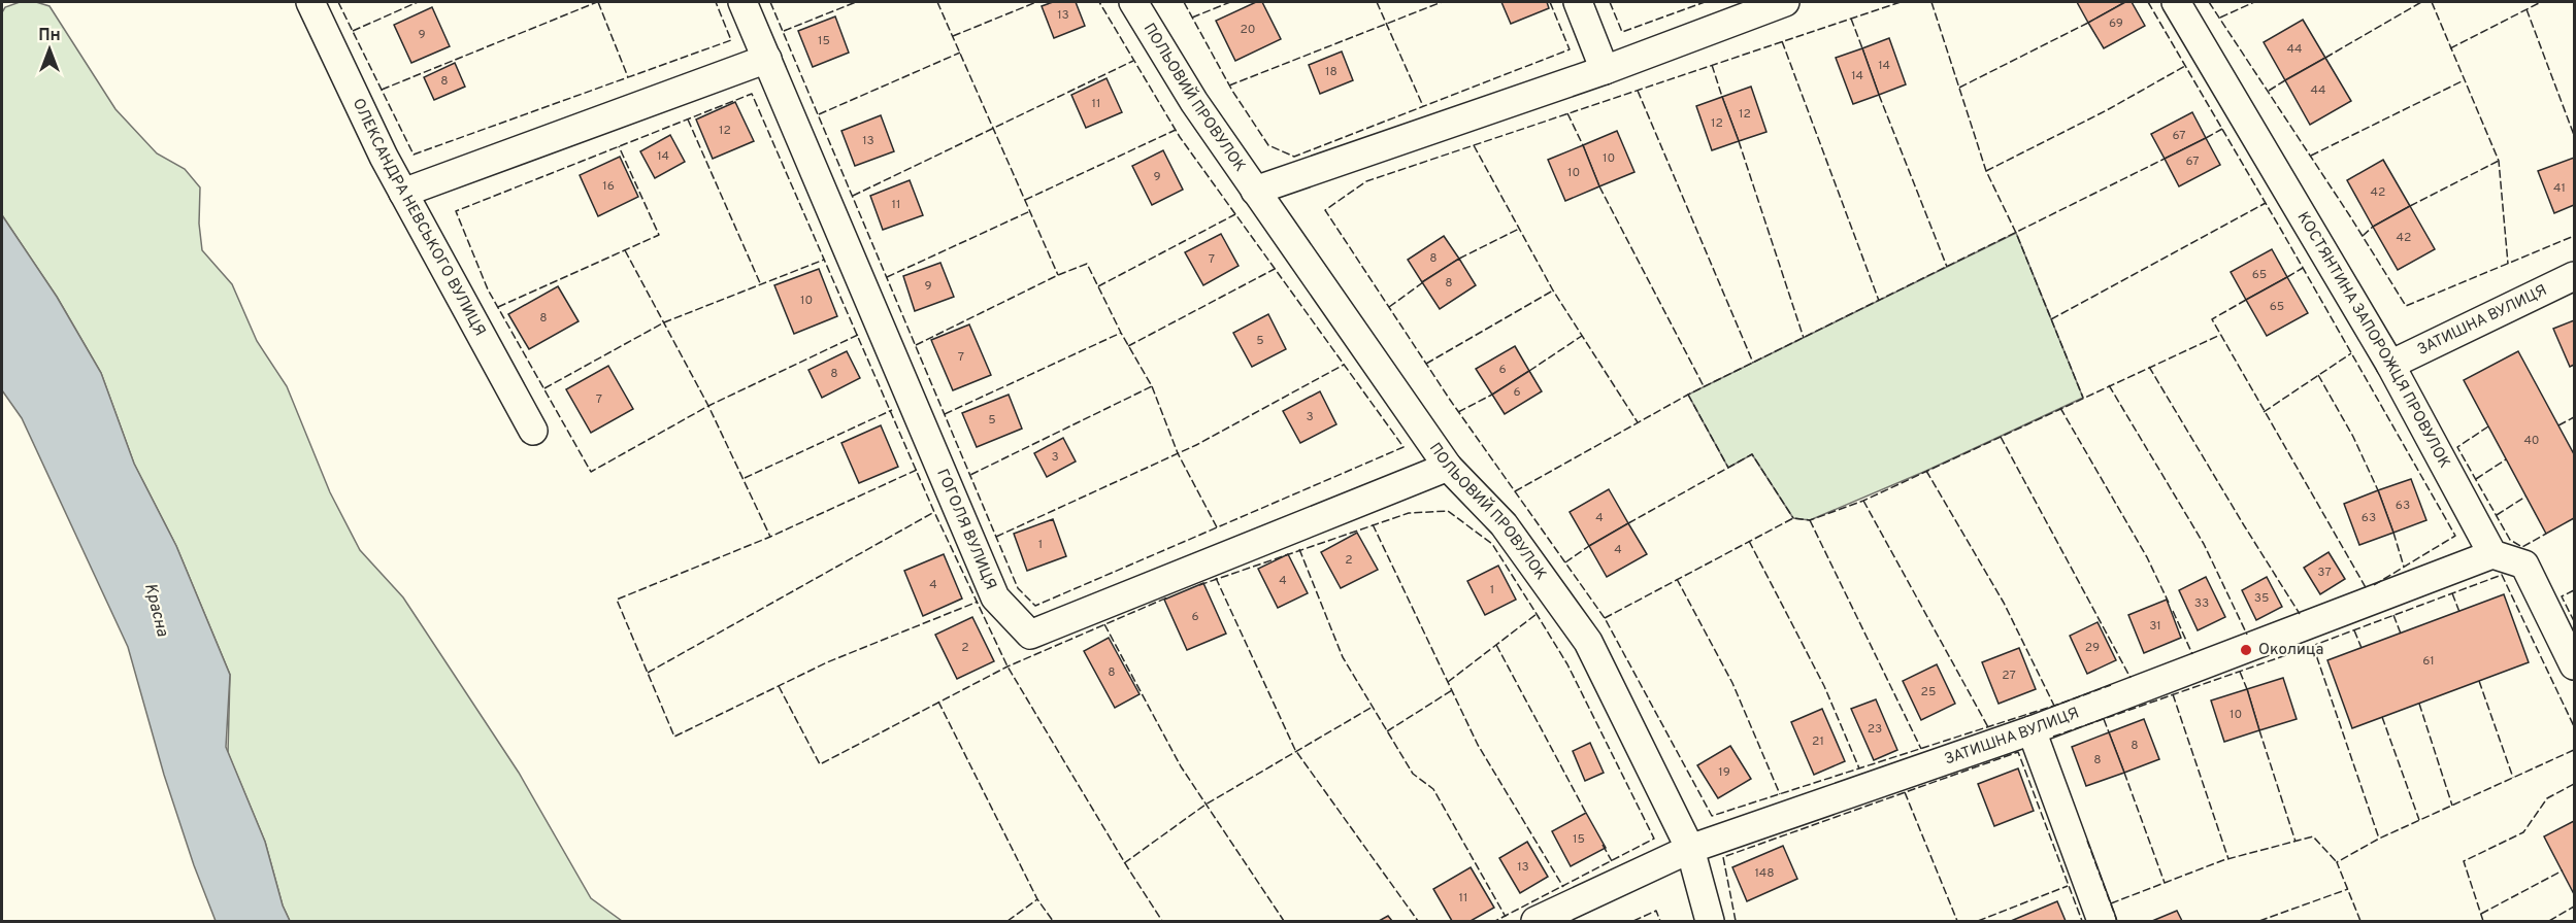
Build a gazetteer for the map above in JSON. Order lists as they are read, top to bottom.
{
  "streets": {
    "street": [
      "ПОЛЬОВИЙ ПРОВУЛОК",
      "ОЛЕКСАНДРА НЕВСЬКОГО ВУЛИЦЯ",
      "ЗАТИШНА ВУЛИЦЯ",
      "КОСТЯНТИНА ЗАПОРОЖЦЯ ПРОВУЛОК",
      "ГОГОЛЯ ВУЛИЦЯ"
    ]
  },
  "crossings": [
    ["ПОЛЬОВИЙ ПРОВУЛОК", "ЗАТИШНА ВУЛИЦЯ"],
    ["ПОЛЬОВИЙ ПРОВУЛОК", "ГОГОЛЯ ВУЛИЦЯ"],
    ["ЗАТИШНА ВУЛИЦЯ", "КОСТЯНТИНА ЗАПОРОЖЦЯ ПРОВУЛОК"]
  ],
  "water": ["Красна"],
  "places": ["Околица"],
  "house_numbers": [
    "13",
    "69",
    "20",
    "9",
    "15",
    "44",
    "14",
    "18",
    "14",
    "8",
    "44",
    "11",
    "12",
    "12",
    "12",
    "67",
    "13",
    "14",
    "10",
    "67",
    "10",
    "9",
    "16",
    "41",
    "42",
    "11",
    "42",
    "8",
    "7",
    "65",
    "8",
    "9",
    "10",
    "65",
    "8",
    "5",
    "7",
    "6",
    "8",
    "6",
    "7",
    "3",
    "5",
    "40",
    "3",
    "63",
    "4",
    "63",
    "1",
    "4",
    "2",
    "37",
    "4",
    "4",
    "1",
    "35",
    "33",
    "6",
    "31",
    "2",
    "29",
    "61",
    "8",
    "27",
    "25",
    "10",
    "23",
    "21",
    "8",
    "8",
    "19",
    "15",
    "13",
    "148",
    "11"
  ],
  "north": "top"
}
